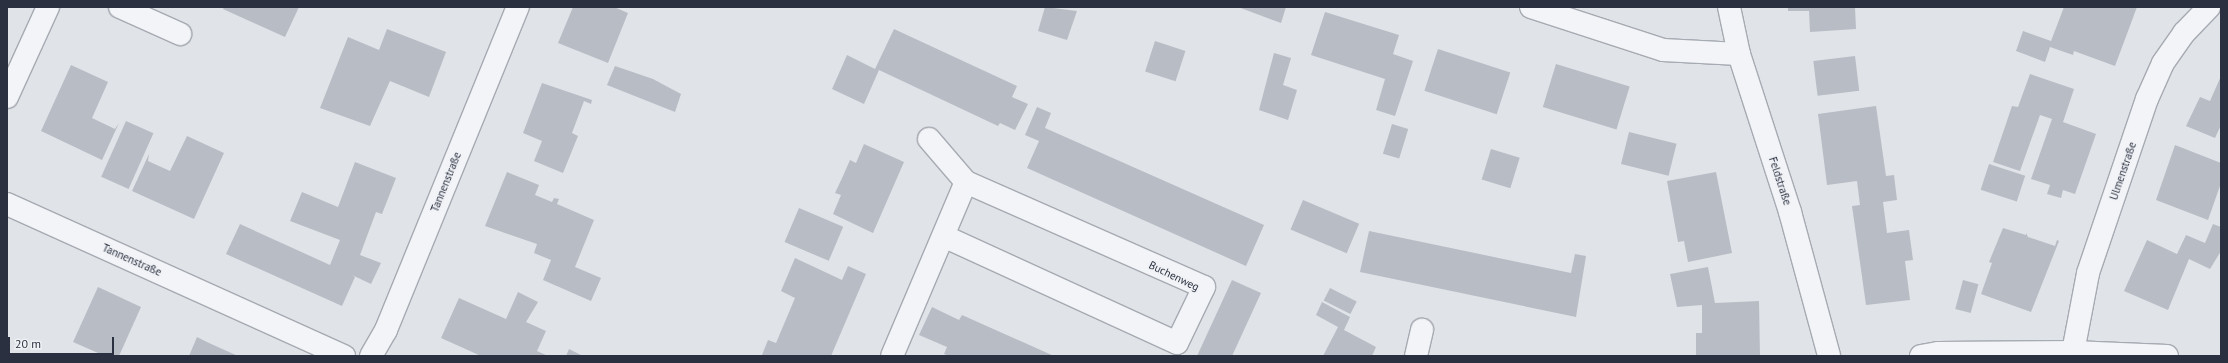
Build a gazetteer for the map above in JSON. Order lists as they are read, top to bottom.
{
  "streets": {
    "street": [
      "Ulmenstraße",
      "Feldstraße",
      "Tannenstraße",
      "Buchenweg"
    ]
  },
  "scale_bar": "20 m"
}
